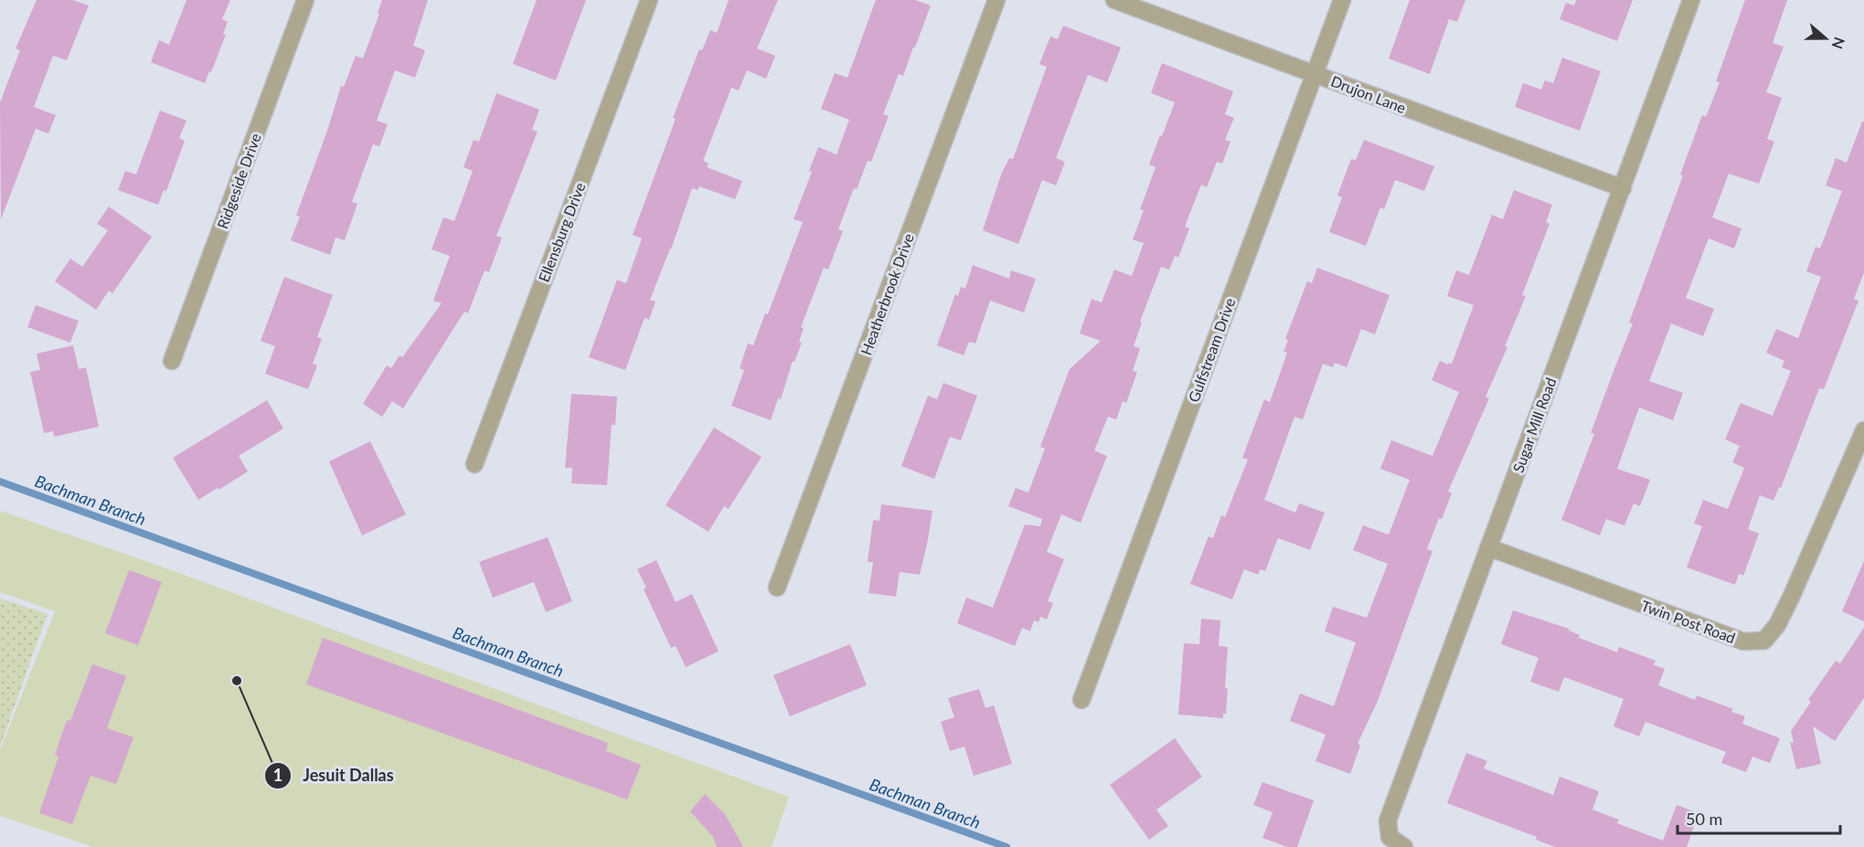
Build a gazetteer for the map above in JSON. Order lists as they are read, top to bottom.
{
  "streets": {
    "street": [
      "Drujon Lane",
      "Ridgeside Drive",
      "Ellensburg Drive",
      "Heatherbrook Drive",
      "Gulfstream Drive",
      "Sugar Mill Road",
      "Twin Post Road"
    ]
  },
  "crossings": [
    ["Drujon Lane", "Gulfstream Drive"],
    ["Drujon Lane", "Sugar Mill Road"],
    ["Sugar Mill Road", "Twin Post Road"]
  ],
  "water": ["Bachman Branch"],
  "places": ["Jesuit Dallas"],
  "scale_bar": "50 m",
  "north": "right"
}
